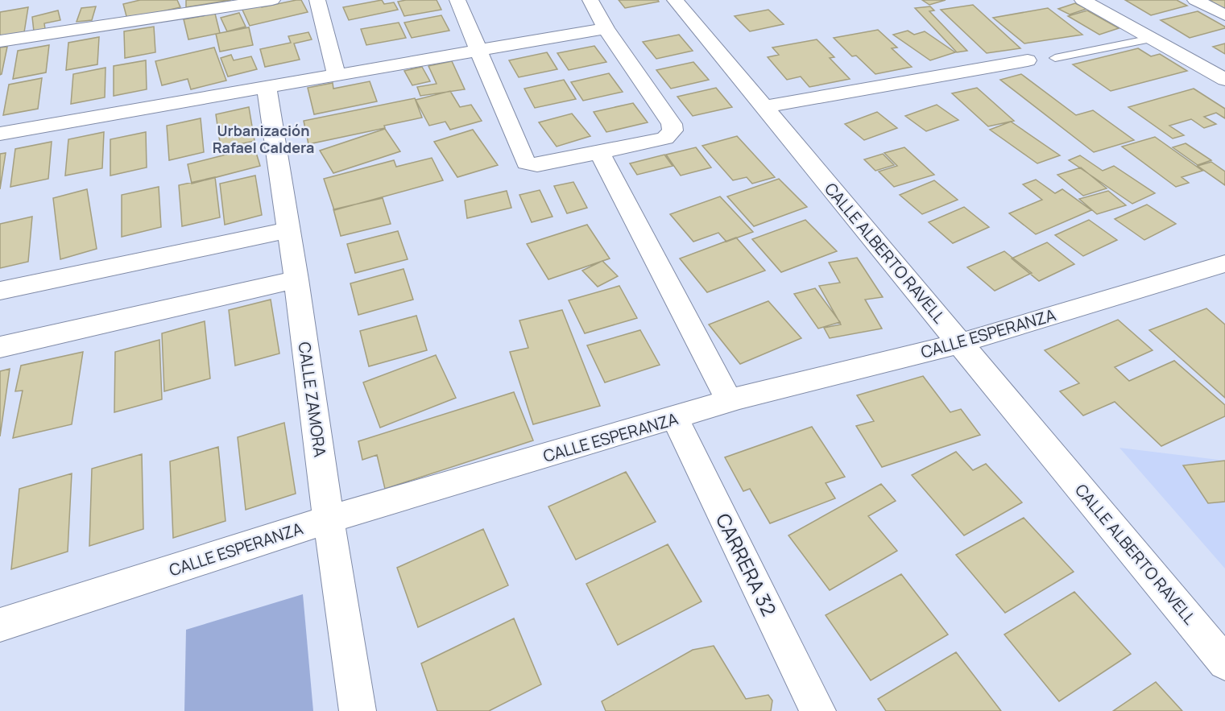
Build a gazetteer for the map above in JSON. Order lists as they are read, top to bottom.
{
  "streets": {
    "street": [
      "CALLE ALBERTO RAVELL",
      "CALLE ESPERANZA",
      "CALLE ZAMORA",
      "CARRERA 32"
    ]
  },
  "crossings": [
    ["CALLE ALBERTO RAVELL", "CALLE ESPERANZA"],
    ["CALLE ESPERANZA", "CALLE ZAMORA"],
    ["CALLE ESPERANZA", "CARRERA 32"]
  ],
  "districts": ["Urbanización Rafael Caldera"]
}
